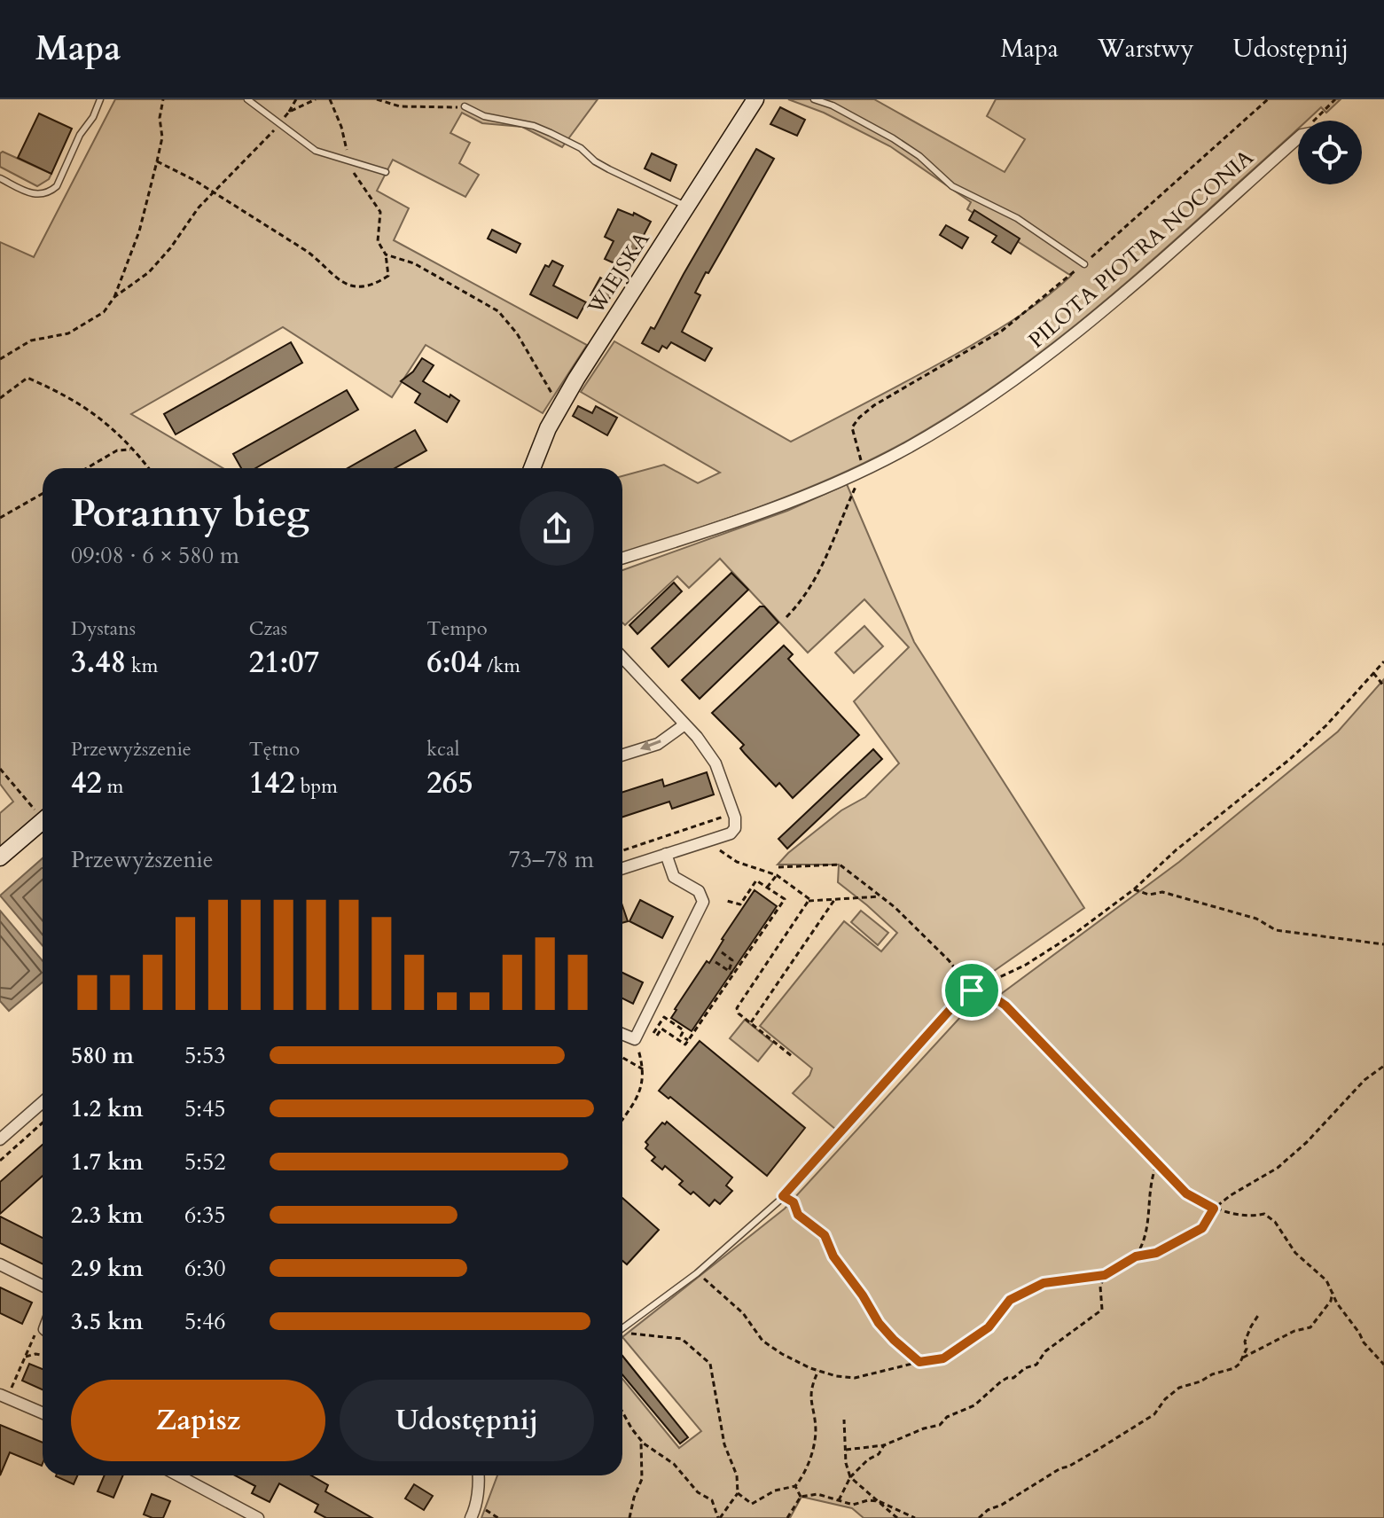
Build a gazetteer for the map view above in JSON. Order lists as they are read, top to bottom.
{
  "streets": {
    "street": ["PILOTA PIOTRA NOCONIA", "WIEJSKA"]
  },
  "page": {
    "header": "Mapa",
    "nav": ["Mapa", "Warstwy", "Udostępnij"],
    "heading": ["Poranny bieg", "09:08 · 6 × 580 m"],
    "stats": [
      ["Dystans", "3.48 km"],
      ["Czas", "21:07"],
      ["Tempo", "6:04 /km"],
      ["Przewyższenie", "42 m"],
      ["Tętno", "142 bpm"],
      ["kcal", "265"]
    ],
    "chart": ["Przewyższenie", "73–78 m"],
    "list": [
      {
        "name": "580 m",
        "note": "5:53"
      },
      {
        "name": "1.2 km",
        "note": "5:45"
      },
      {
        "name": "1.7 km",
        "note": "5:52"
      },
      {
        "name": "2.3 km",
        "note": "6:35"
      },
      {
        "name": "2.9 km",
        "note": "6:30"
      },
      {
        "name": "3.5 km",
        "note": "5:46"
      }
    ],
    "buttons": ["Zapisz", "Udostępnij"]
  }
}
